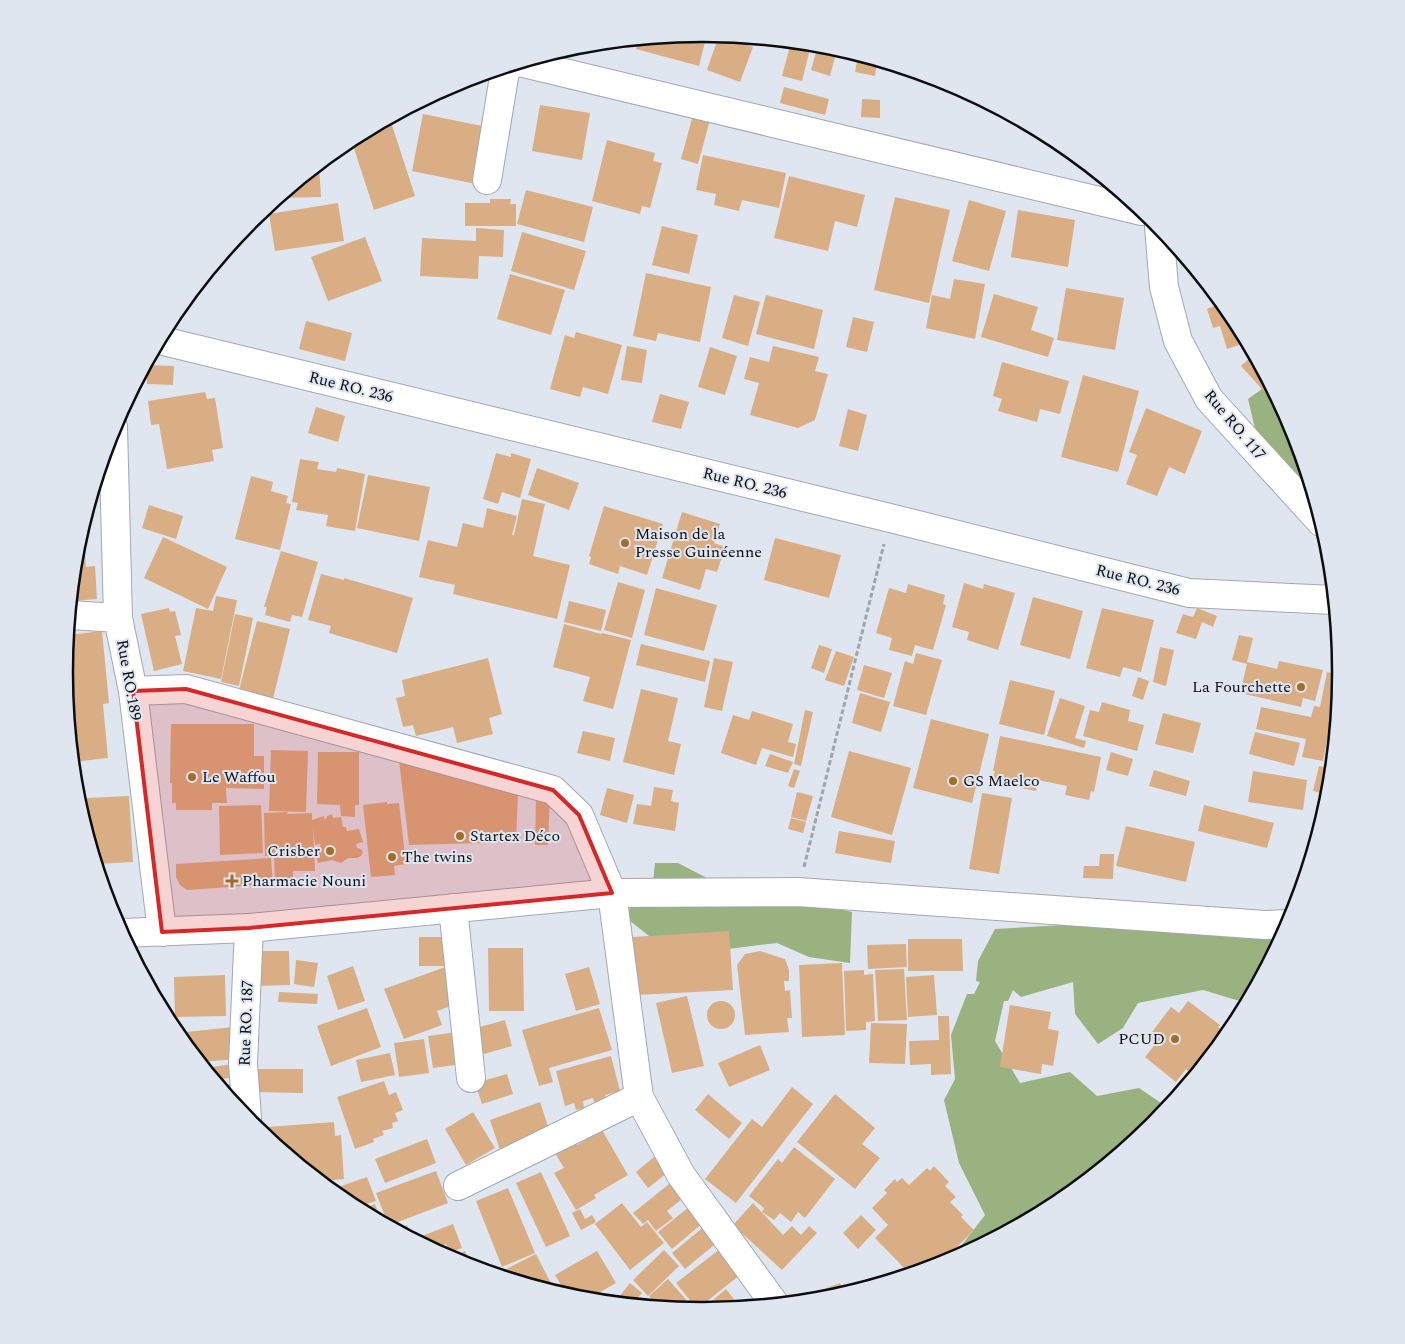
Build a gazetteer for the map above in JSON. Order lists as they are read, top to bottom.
{
  "streets": {
    "street": [
      "Rue RO. 236",
      "Rue RO. 117",
      "Rue RO.189",
      "Rue RO. 187"
    ]
  },
  "places": {
    "other": [
      "Maison de la Presse Guinéenne",
      "La Fourchette",
      "Le Waffou",
      "GS Maelco",
      "Startex Déco",
      "Crisber",
      "The twins",
      "PCUD"
    ],
    "health": ["Pharmacie Nouni"]
  }
}
